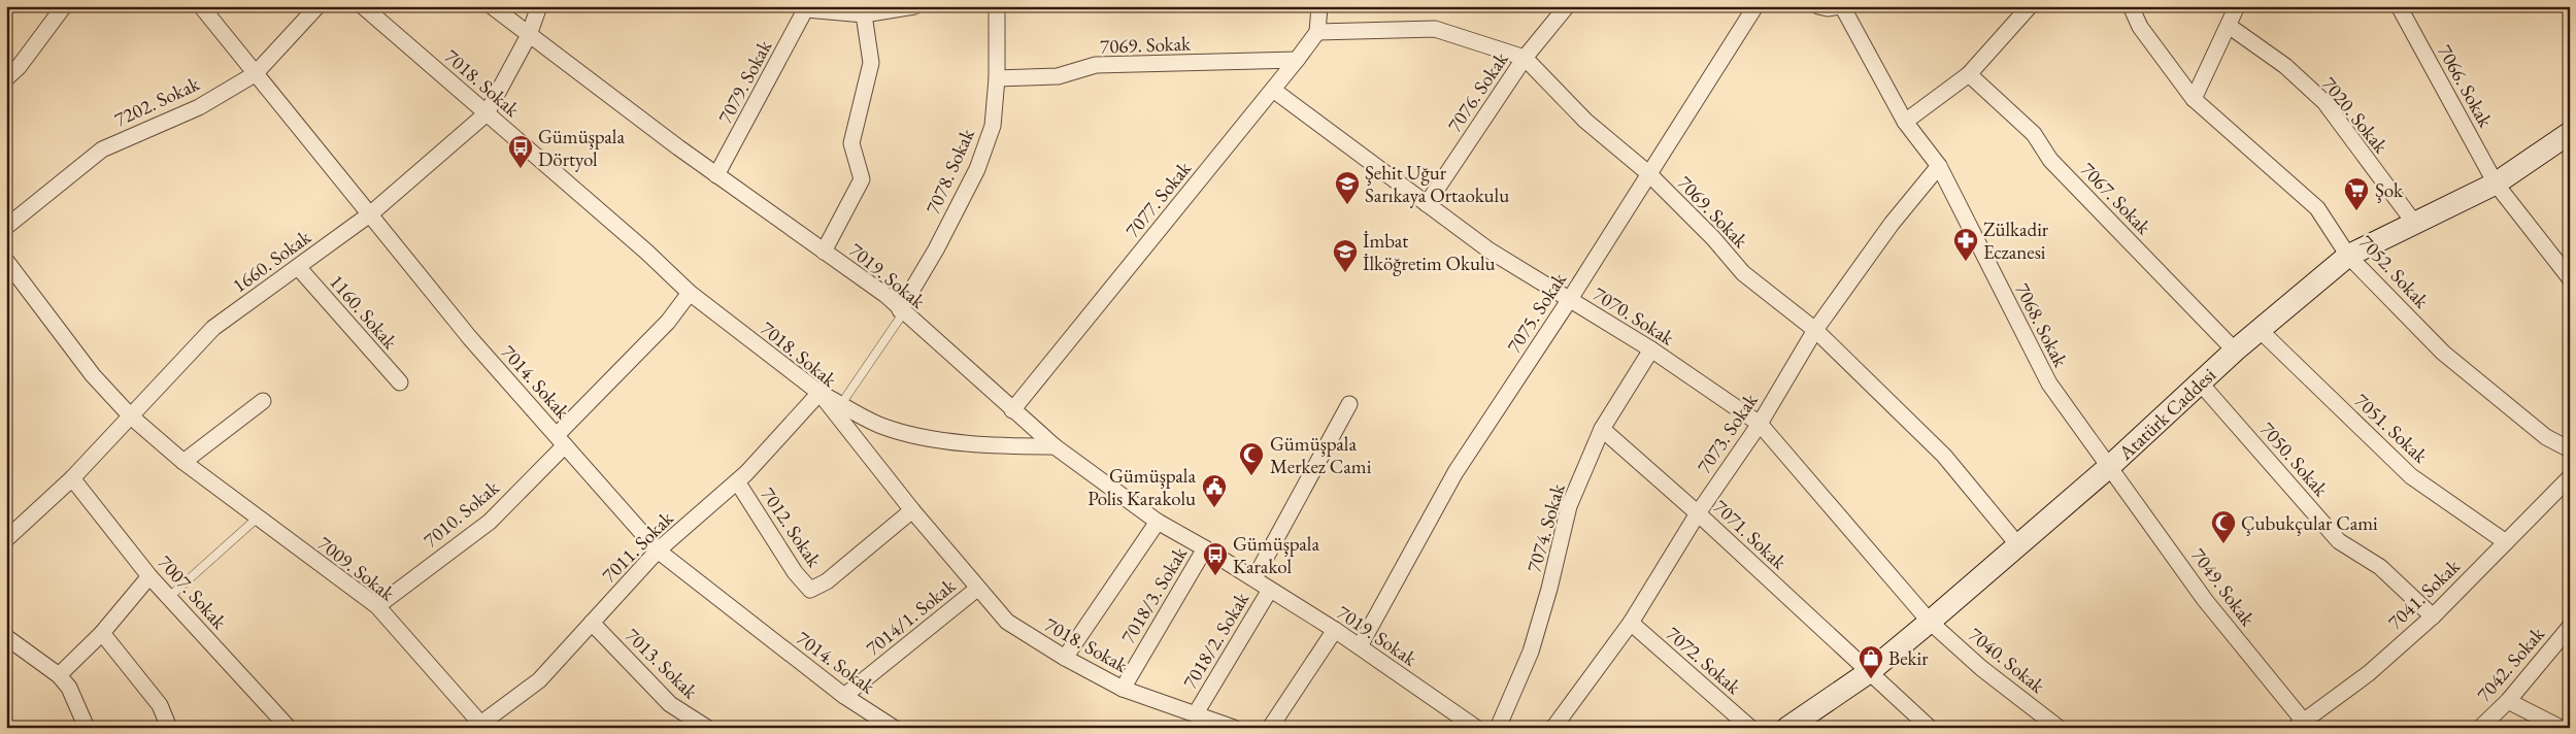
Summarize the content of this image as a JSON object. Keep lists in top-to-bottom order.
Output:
{
  "streets": {
    "main road": ["Atatürk Caddesi"],
    "street": [
      "7069. Sokak",
      "7079. Sokak",
      "7018. Sokak",
      "7066. Sokak",
      "7076. Sokak",
      "7202. Sokak",
      "7020. Sokak",
      "7078. Sokak",
      "7067. Sokak",
      "7077. Sokak",
      "1660. Sokak",
      "7052. Sokak",
      "7019. Sokak",
      "1160. Sokak",
      "7075. Sokak",
      "7070. Sokak",
      "7068. Sokak",
      "7014. Sokak",
      "7051. Sokak",
      "7073. Sokak",
      "7050. Sokak",
      "7010. Sokak",
      "7012. Sokak",
      "7074. Sokak",
      "7071. Sokak",
      "7011. Sokak",
      "7009. Sokak",
      "7049. Sokak",
      "7007. Sokak",
      "7041. Sokak",
      "7018/3. Sokak",
      "7014/1. Sokak",
      "7018/2. Sokak",
      "7072. Sokak",
      "7040. Sokak",
      "7013. Sokak",
      "7042. Sokak"
    ]
  },
  "crossings": [
    ["7069. Sokak", "7076. Sokak"],
    ["7069. Sokak", "7078. Sokak"],
    ["7069. Sokak", "7077. Sokak"],
    ["7069. Sokak", "7075. Sokak"],
    ["7069. Sokak", "Atatürk Caddesi"],
    ["7069. Sokak", "7073. Sokak"],
    ["7079. Sokak", "7019. Sokak"],
    ["7018. Sokak", "1660. Sokak"],
    ["7018. Sokak", "7010. Sokak"],
    ["7018. Sokak", "7012. Sokak"],
    ["7018. Sokak", "7011. Sokak"],
    ["7018. Sokak", "7018/3. Sokak"],
    ["7018. Sokak", "7014/1. Sokak"],
    ["7018. Sokak", "7018/2. Sokak"],
    ["7066. Sokak", "Atatürk Caddesi"],
    ["7076. Sokak", "7070. Sokak"],
    ["7202. Sokak", "7014. Sokak"],
    ["7020. Sokak", "Atatürk Caddesi"],
    ["7078. Sokak", "7019. Sokak"],
    ["7067. Sokak", "Atatürk Caddesi"],
    ["7077. Sokak", "7019. Sokak"],
    ["7077. Sokak", "7070. Sokak"],
    ["1660. Sokak", "7019. Sokak"],
    ["1660. Sokak", "1160. Sokak"],
    ["1660. Sokak", "7014. Sokak"],
    ["1660. Sokak", "7009. Sokak"],
    ["1660. Sokak", "7007. Sokak"],
    ["7052. Sokak", "Atatürk Caddesi"],
    ["7019. Sokak", "7075. Sokak"],
    ["7019. Sokak", "7018/3. Sokak"],
    ["7019. Sokak", "7018/2. Sokak"],
    ["7075. Sokak", "7070. Sokak"],
    ["7070. Sokak", "Atatürk Caddesi"],
    ["7070. Sokak", "7073. Sokak"],
    ["7070. Sokak", "7074. Sokak"],
    ["7070. Sokak", "7040. Sokak"],
    ["7068. Sokak", "Atatürk Caddesi"],
    ["7068. Sokak", "7073. Sokak"],
    ["7068. Sokak", "7049. Sokak"],
    ["7014. Sokak", "7010. Sokak"],
    ["7014. Sokak", "7011. Sokak"],
    ["7014. Sokak", "7014/1. Sokak"],
    ["Atatürk Caddesi", "7051. Sokak"],
    ["Atatürk Caddesi", "7050. Sokak"],
    ["Atatürk Caddesi", "7071. Sokak"],
    ["Atatürk Caddesi", "7049. Sokak"],
    ["Atatürk Caddesi", "7040. Sokak"],
    ["7051. Sokak", "7041. Sokak"],
    ["7073. Sokak", "7071. Sokak"],
    ["7073. Sokak", "7072. Sokak"],
    ["7050. Sokak", "7041. Sokak"],
    ["7010. Sokak", "7009. Sokak"],
    ["7012. Sokak", "7011. Sokak"],
    ["7074. Sokak", "7071. Sokak"],
    ["7011. Sokak", "7009. Sokak"],
    ["7011. Sokak", "7013. Sokak"],
    ["7049. Sokak", "7041. Sokak"]
  ],
  "places": {
    "bus stop": ["Gümüşpala Dörtyol", "Gümüşpala Karakol"],
    "school or university": ["Şehit Uğur Sarıkaya Ortaokulu", "İmbat İlköğretim Okulu"],
    "supermarket": ["Şok"],
    "pharmacy": ["Zülkadir Eczanesi"],
    "mosque": ["Gümüşpala Merkez Cami", "Çubukçular Cami"],
    "public building": ["Gümüşpala Polis Karakolu"],
    "shop": ["Bekir"]
  }
}
